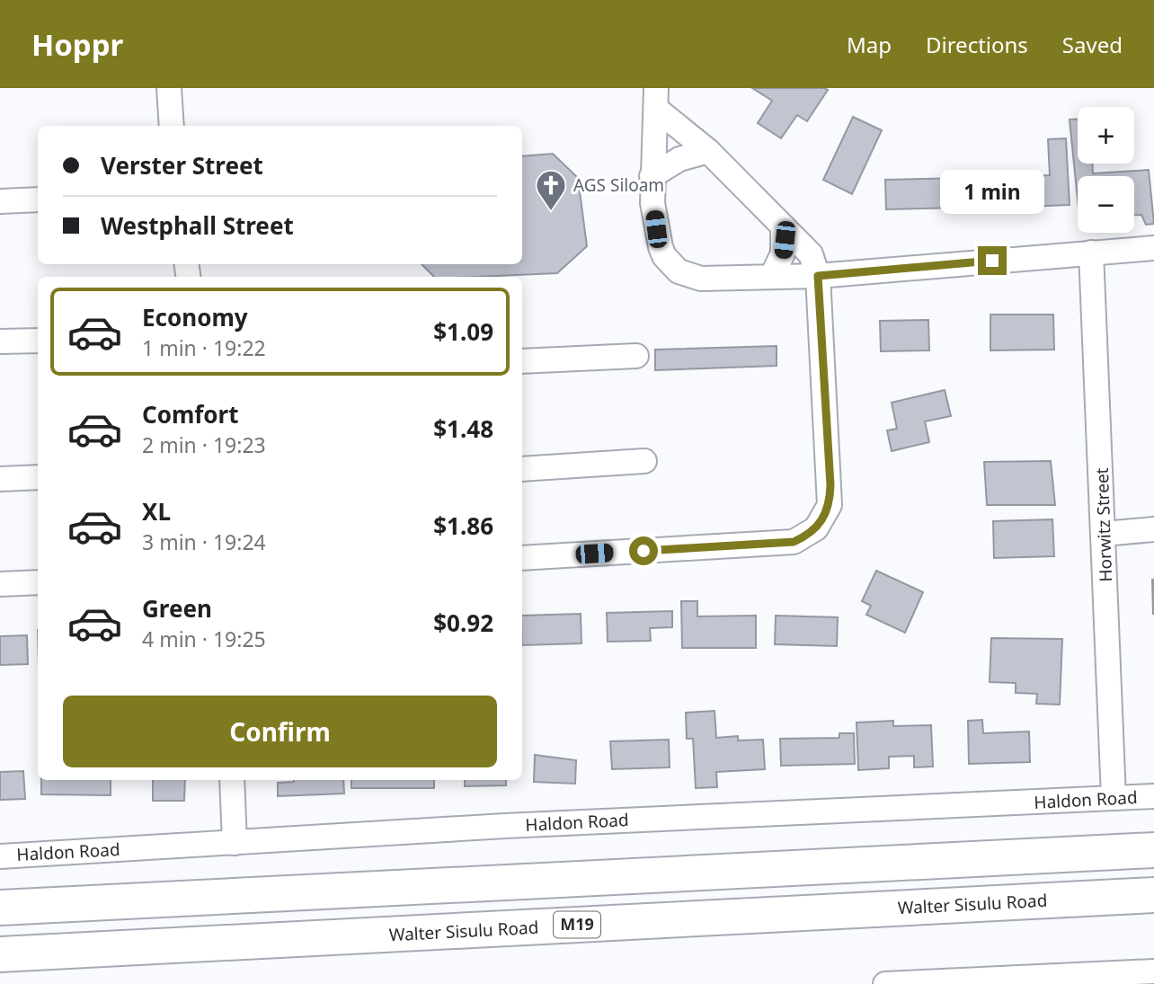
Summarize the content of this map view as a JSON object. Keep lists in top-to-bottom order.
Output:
{
  "streets": {
    "highway": ["Walter Sisulu Road", "M19"],
    "street": ["Horwitz Street", "Haldon Road"]
  },
  "crossings": [
    ["Horwitz Street", "Haldon Road"]
  ],
  "places": {
    "church": ["AGS Siloam"]
  },
  "page": {
    "header": "Hoppr",
    "nav": ["Map", "Directions", "Saved"],
    "map_buttons": ["+", "−"],
    "banner": ["Verster Street", "Westphall Street"],
    "bubble": "1 min",
    "list": [
      {
        "name": "Economy",
        "note": "1 min · 19:22",
        "value": "$1.09"
      },
      {
        "name": "Comfort",
        "note": "2 min · 19:23",
        "value": "$1.48"
      },
      {
        "name": "XL",
        "note": "3 min · 19:24",
        "value": "$1.86"
      },
      {
        "name": "Green",
        "note": "4 min · 19:25",
        "value": "$0.92"
      }
    ],
    "buttons": "Confirm"
  }
}
